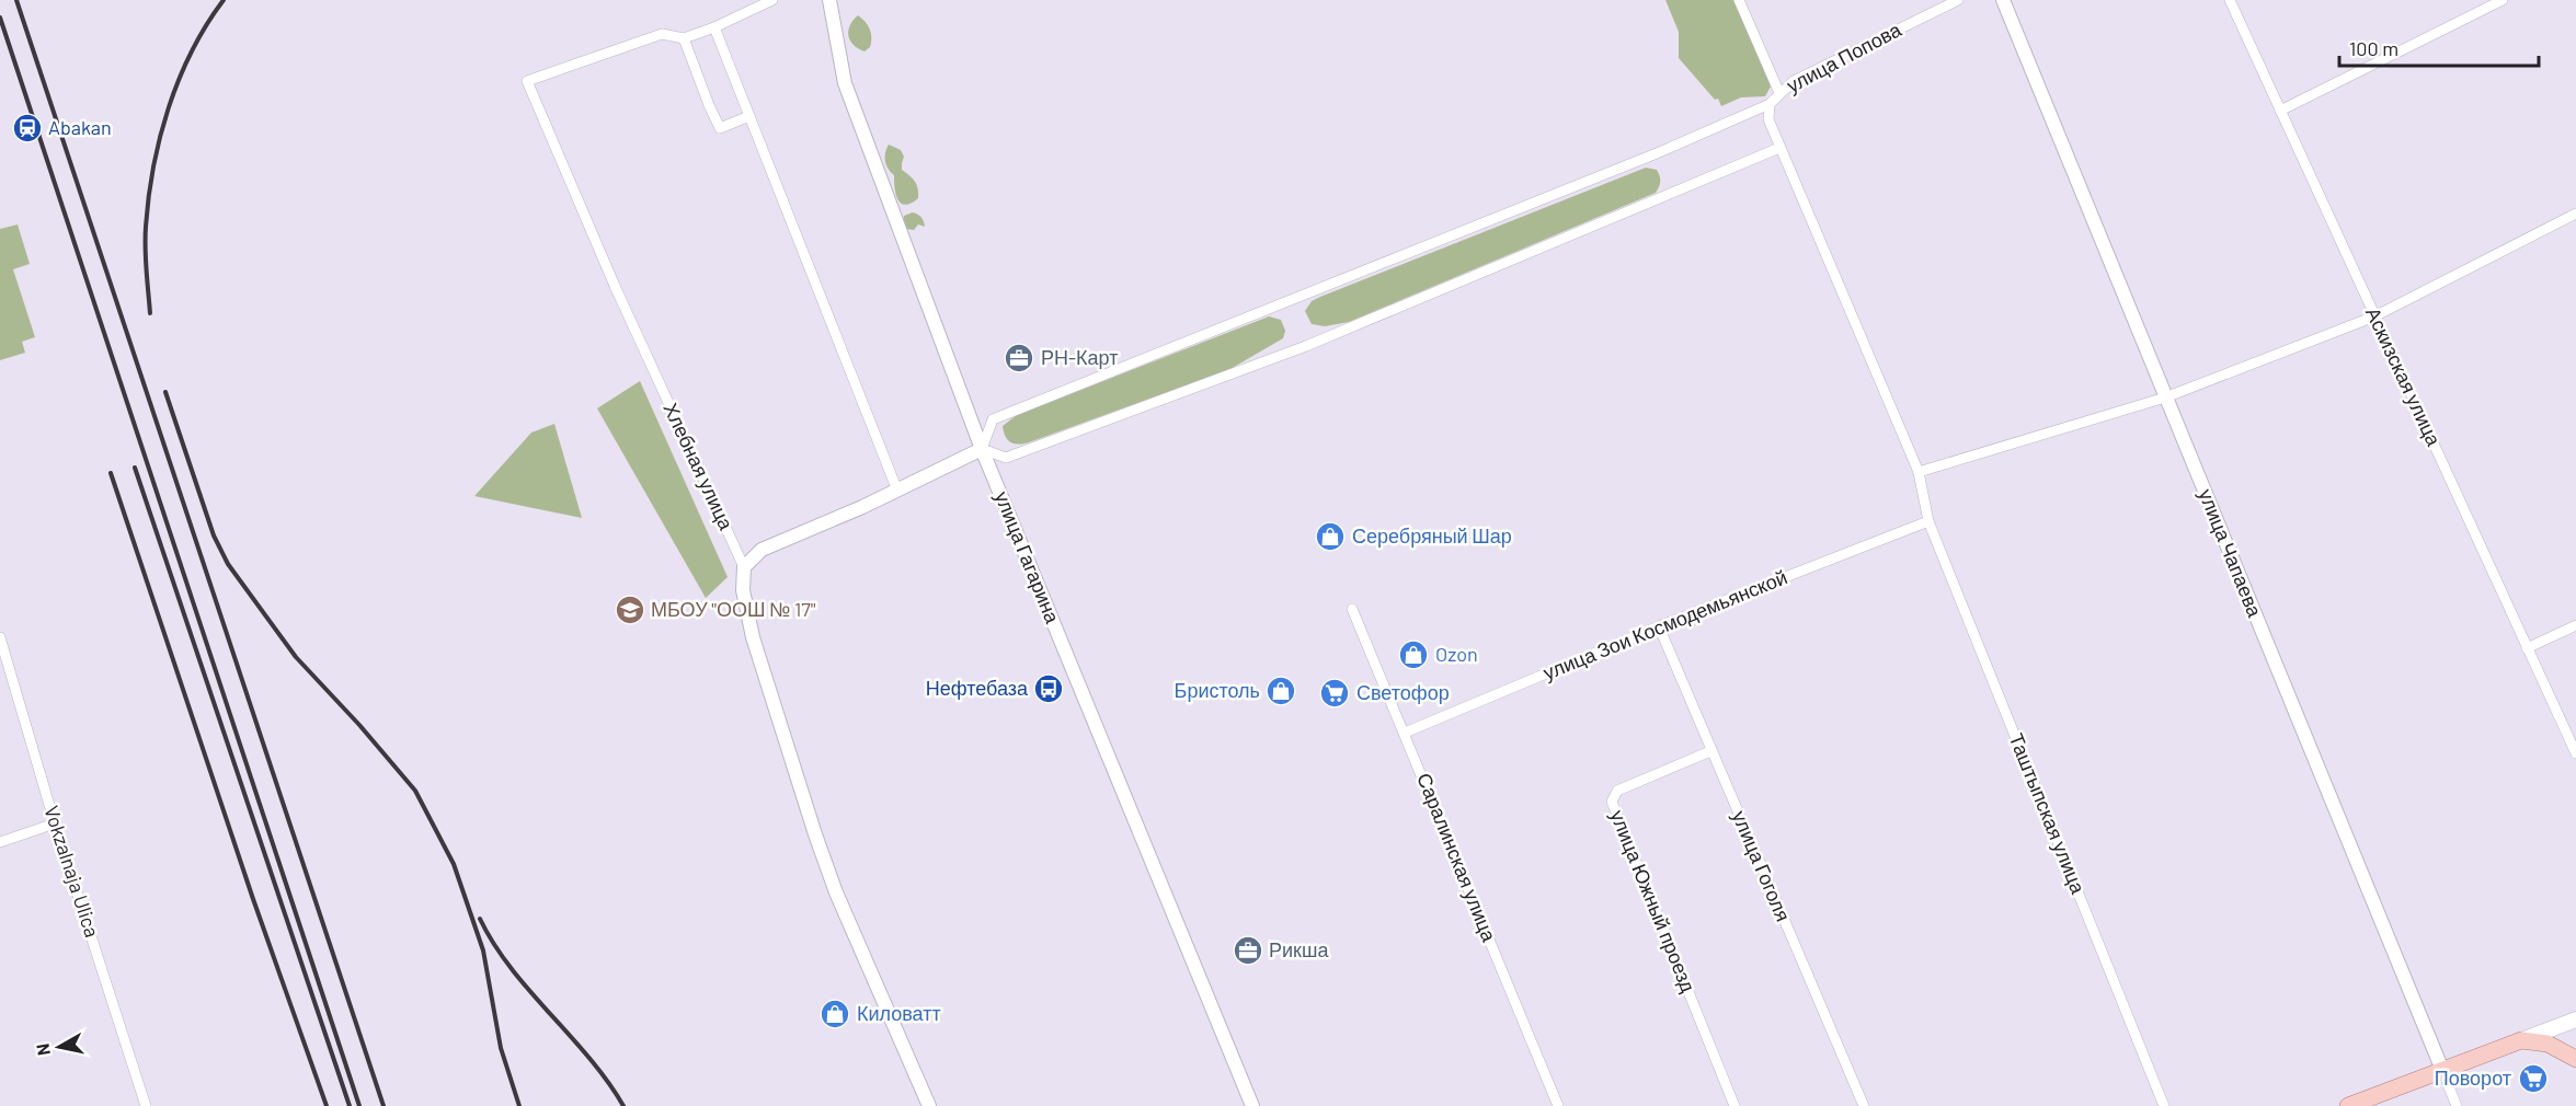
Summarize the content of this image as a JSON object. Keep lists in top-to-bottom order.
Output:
{
  "streets": {
    "street": [
      "улица Попова",
      "Аскизская улица",
      "Хлебная улица",
      "улица Чапаева",
      "улица Гагарина",
      "улица Зои Космодемьянской",
      "Таштыпская улица",
      "Саралинская улица",
      "улица Гоголя",
      "Vokzalnaja Ulica",
      "улица Южный проезд"
    ]
  },
  "crossings": [
    ["улица Попова", "Таштыпская улица"],
    ["улица Зои Космодемьянской", "Таштыпская улица"],
    ["улица Зои Космодемьянской", "Саралинская улица"],
    ["улица Зои Космодемьянской", "улица Гоголя"],
    ["улица Гоголя", "улица Южный проезд"]
  ],
  "places": {
    "station": ["Abakan"],
    "office": ["РН-Карт", "Рикша"],
    "shop": [
      "Серебряный Шар",
      "Ozon",
      "Бристоль",
      "Киловатт"
    ],
    "school or university": ["МБОУ \"ООШ № 17\""],
    "bus stop": ["Нефтебаза"],
    "supermarket": ["Светофор", "Поворот"]
  },
  "scale_bar": "100 m",
  "north": "left"
}
